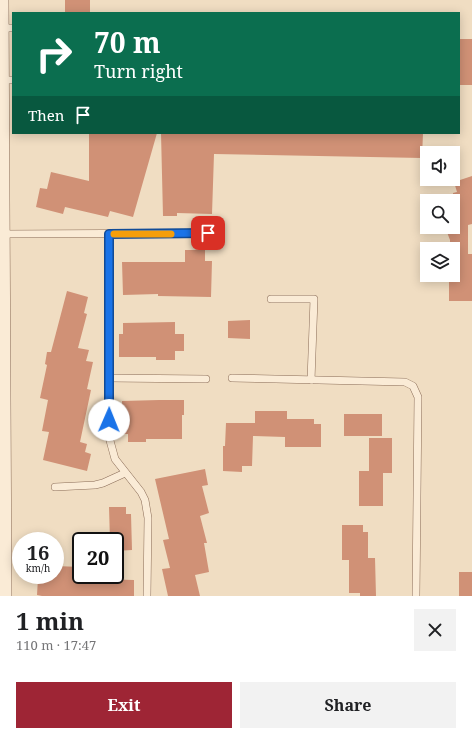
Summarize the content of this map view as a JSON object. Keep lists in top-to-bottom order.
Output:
{
  "page": {
    "turn": ["70 m", "Turn right"],
    "then": "Then",
    "speed": "16 km/h",
    "limit": "20",
    "heading": ["1 min", "110 m · 17:47"],
    "buttons": ["Exit", "Share"]
  }
}
